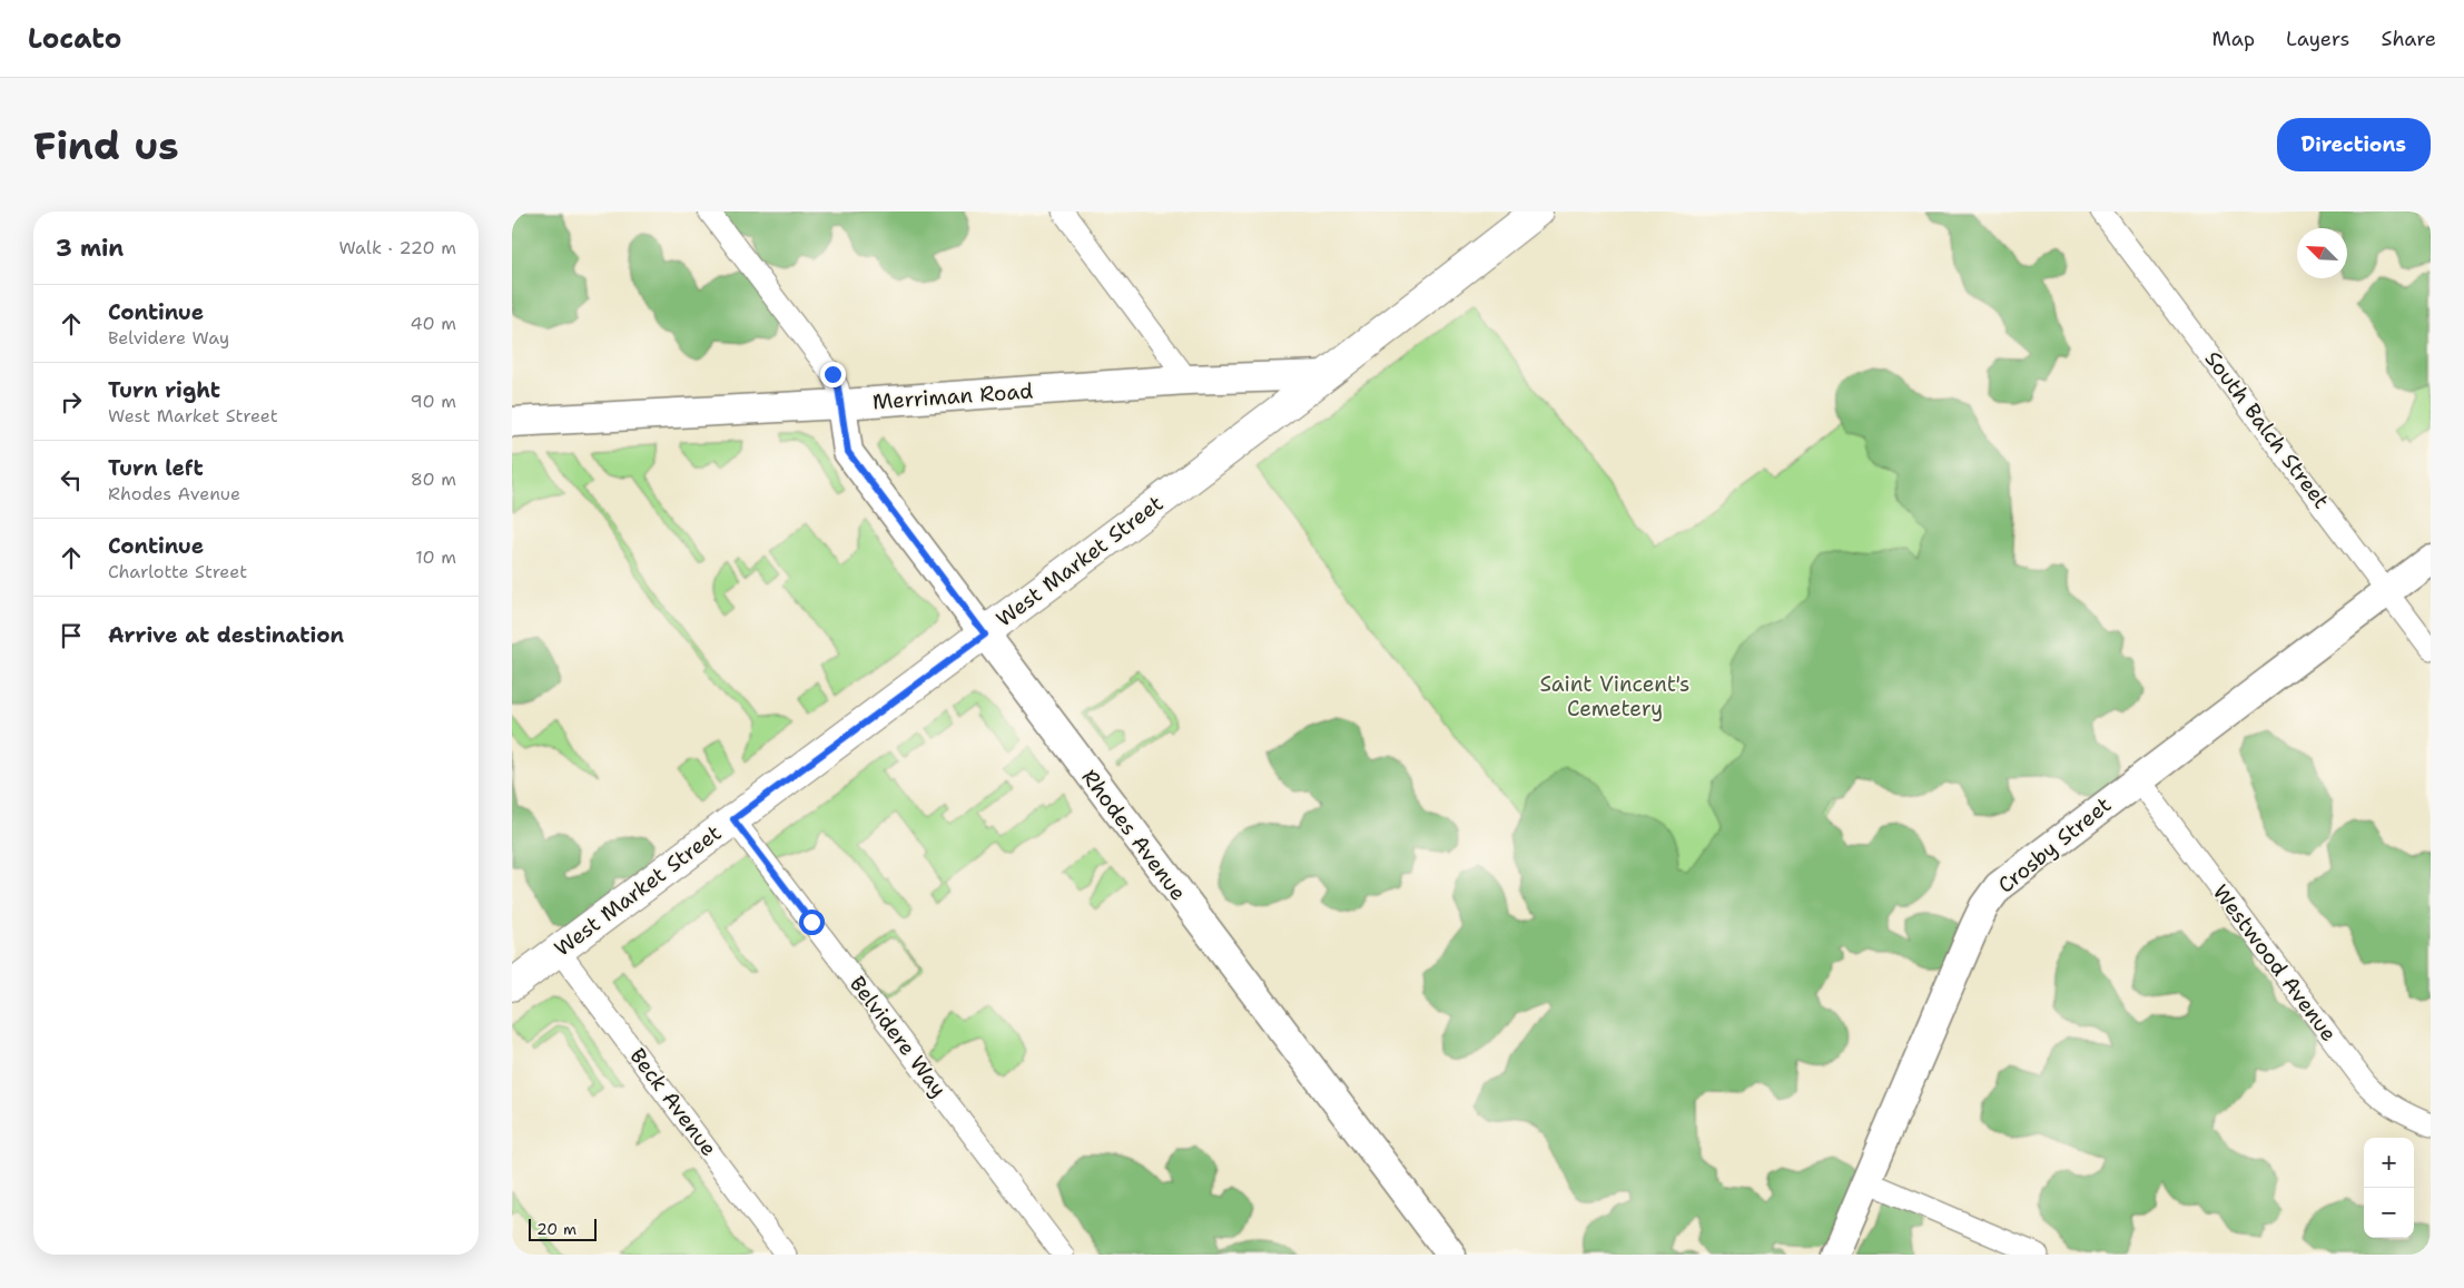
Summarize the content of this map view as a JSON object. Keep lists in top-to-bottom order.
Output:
{
  "streets": {
    "main road": ["West Market Street"],
    "street": [
      "Merriman Road",
      "South Balch Street",
      "Rhodes Avenue",
      "Crosby Street",
      "Westwood Avenue",
      "Belvidere Way",
      "Beck Avenue"
    ]
  },
  "crossings": [
    ["Merriman Road", "West Market Street"],
    ["Merriman Road", "Rhodes Avenue"],
    ["South Balch Street", "Crosby Street"],
    ["West Market Street", "Rhodes Avenue"],
    ["West Market Street", "Belvidere Way"],
    ["West Market Street", "Beck Avenue"],
    ["Crosby Street", "Westwood Avenue"]
  ],
  "parks": ["Saint Vincent's Cemetery"],
  "scale_bar": "20 m",
  "north": "top left",
  "page": {
    "header": "Locato",
    "nav": ["Map", "Layers", "Share"],
    "buttons": "Directions",
    "title": "Find us",
    "heading": ["3 min", "Walk · 220 m"],
    "list": [
      ["Continue", "Belvidere Way", "40 m"],
      ["Turn right", "West Market Street", "90 m"],
      ["Turn left", "Rhodes Avenue", "80 m"],
      ["Continue", "Charlotte Street", "10 m"],
      "Arrive at destination"
    ],
    "map_buttons": ["+", "−"],
    "scale": "20 m"
  }
}
